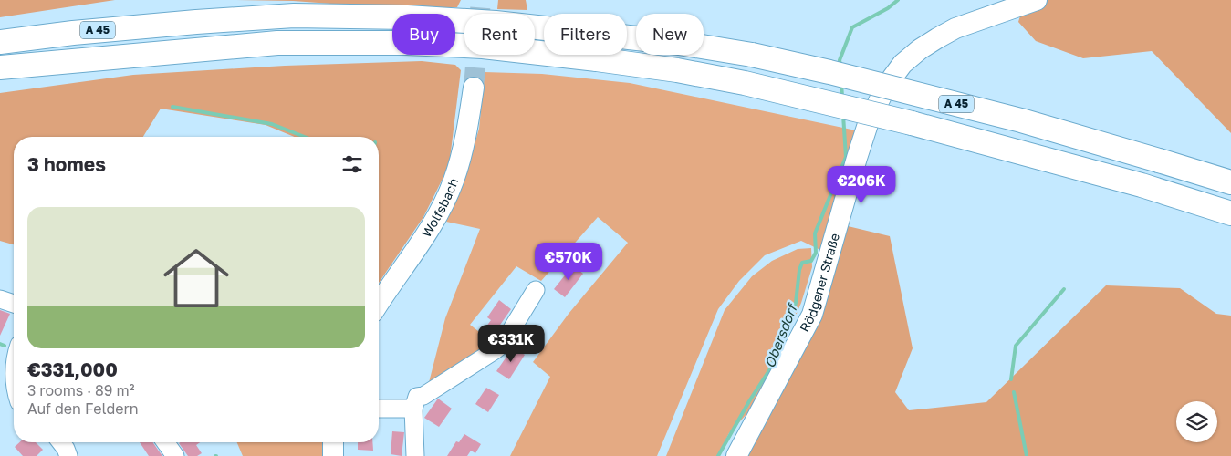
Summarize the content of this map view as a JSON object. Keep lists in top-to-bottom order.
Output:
{
  "streets": {
    "highway": ["A 45"],
    "main road": ["Wolfsbach", "Rödgener Straße"]
  },
  "water": ["Obersdorf"],
  "page": {
    "chip": [
      "Buy",
      "Rent",
      "Filters",
      "New"
    ],
    "heading": "3 homes",
    "price": ["€206K", "€570K", "€331K"],
    "list": [
      {
        "name": "€331,000",
        "note": "3 rooms · 89 m² · Auf den Feldern"
      }
    ]
  }
}
